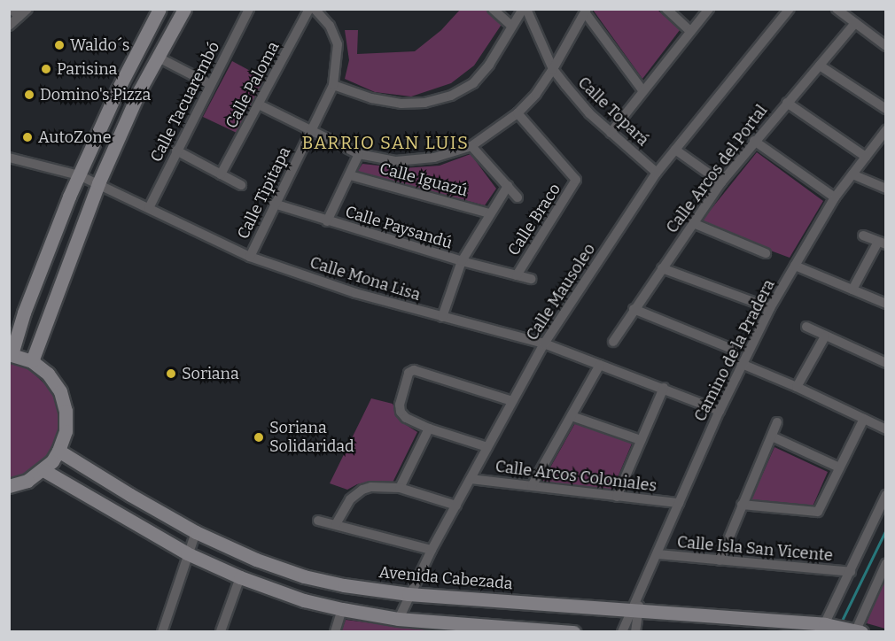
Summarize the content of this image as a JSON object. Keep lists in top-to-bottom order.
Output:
{
  "streets": {
    "main road": ["Avenida Cabezada"],
    "street": [
      "Calle Paloma",
      "Calle Tacuarembó",
      "Calle Topará",
      "Calle Arcos del Portal",
      "Calle Iguazú",
      "Calle Tipitapa",
      "Calle Braco",
      "Calle Paysandú",
      "Calle Mona Lisa",
      "Calle Mausoleo",
      "Camino de la Pradera",
      "Calle Arcos Coloniales",
      "Calle Isla San Vicente"
    ]
  },
  "crossings": [
    ["Calle Tacuarembó", "Calle Mona Lisa"],
    ["Calle Topará", "Calle Mausoleo"],
    ["Calle Tipitapa", "Calle Paysandú"],
    ["Calle Tipitapa", "Calle Mona Lisa"],
    ["Calle Braco", "Calle Paysandú"],
    ["Calle Mona Lisa", "Calle Mausoleo"],
    ["Calle Mona Lisa", "Camino de la Pradera"],
    ["Calle Mausoleo", "Calle Arcos Coloniales"],
    ["Calle Mausoleo", "Avenida Cabezada"],
    ["Camino de la Pradera", "Calle Arcos Coloniales"],
    ["Camino de la Pradera", "Calle Isla San Vicente"],
    ["Camino de la Pradera", "Avenida Cabezada"]
  ],
  "districts": ["BARRIO SAN LUIS"],
  "places": [
    "Waldo´s",
    "Parisina",
    "Domino's Pizza",
    "AutoZone",
    "Soriana",
    "Soriana Solidaridad"
  ]
}
